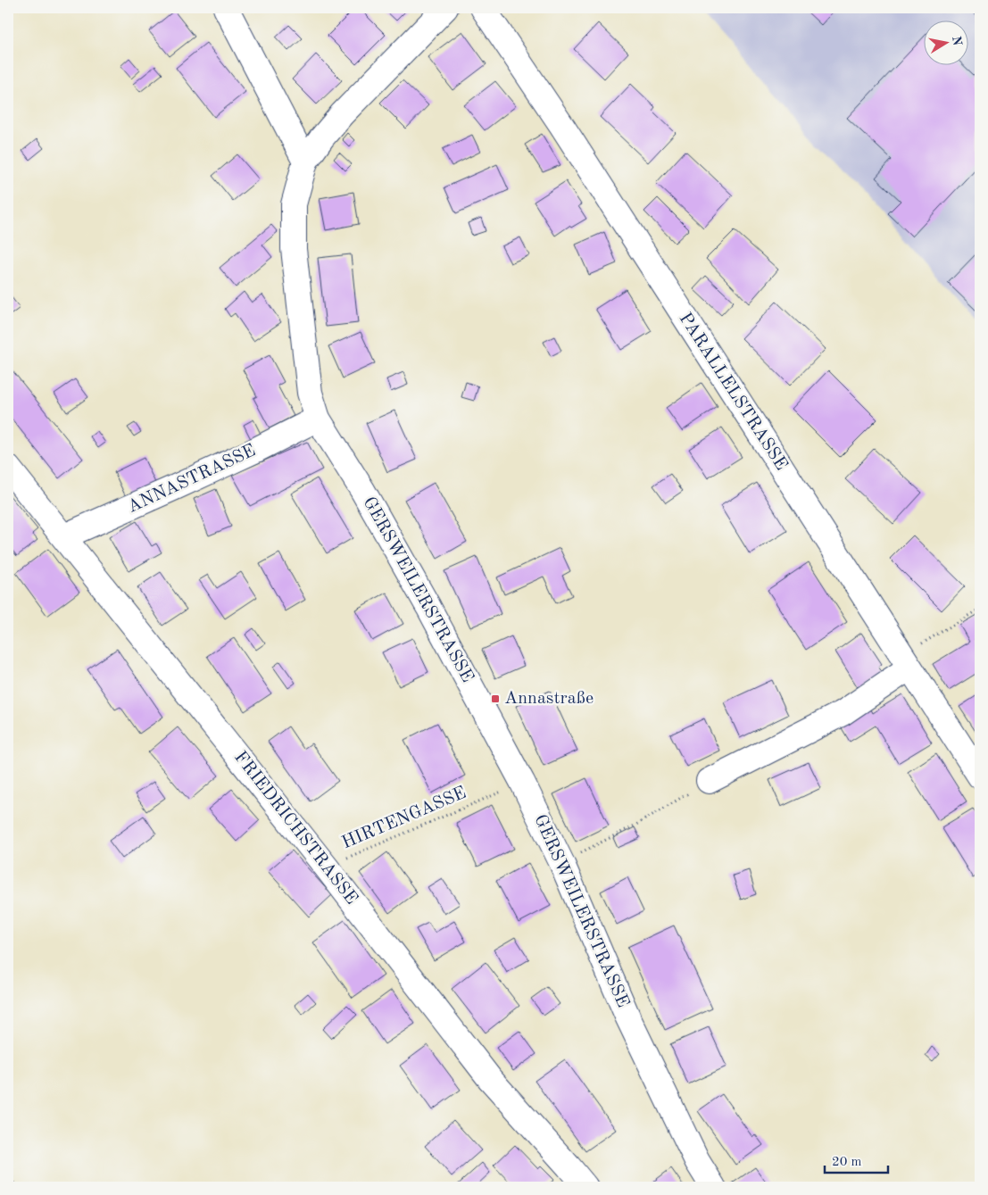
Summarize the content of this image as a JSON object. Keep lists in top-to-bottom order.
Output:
{
  "streets": {
    "street": [
      "PARALLELSTRASSE",
      "ANNASTRASSE",
      "GERSWEILERSTRASSE",
      "FRIEDRICHSTRASSE"
    ],
    "path": ["HIRTENGASSE"]
  },
  "crossings": [
    ["ANNASTRASSE", "GERSWEILERSTRASSE"],
    ["ANNASTRASSE", "FRIEDRICHSTRASSE"],
    ["HIRTENGASSE", "FRIEDRICHSTRASSE"]
  ],
  "places": {
    "transit": ["Annastraße"]
  },
  "scale_bar": "20 m",
  "north": "right"
}
